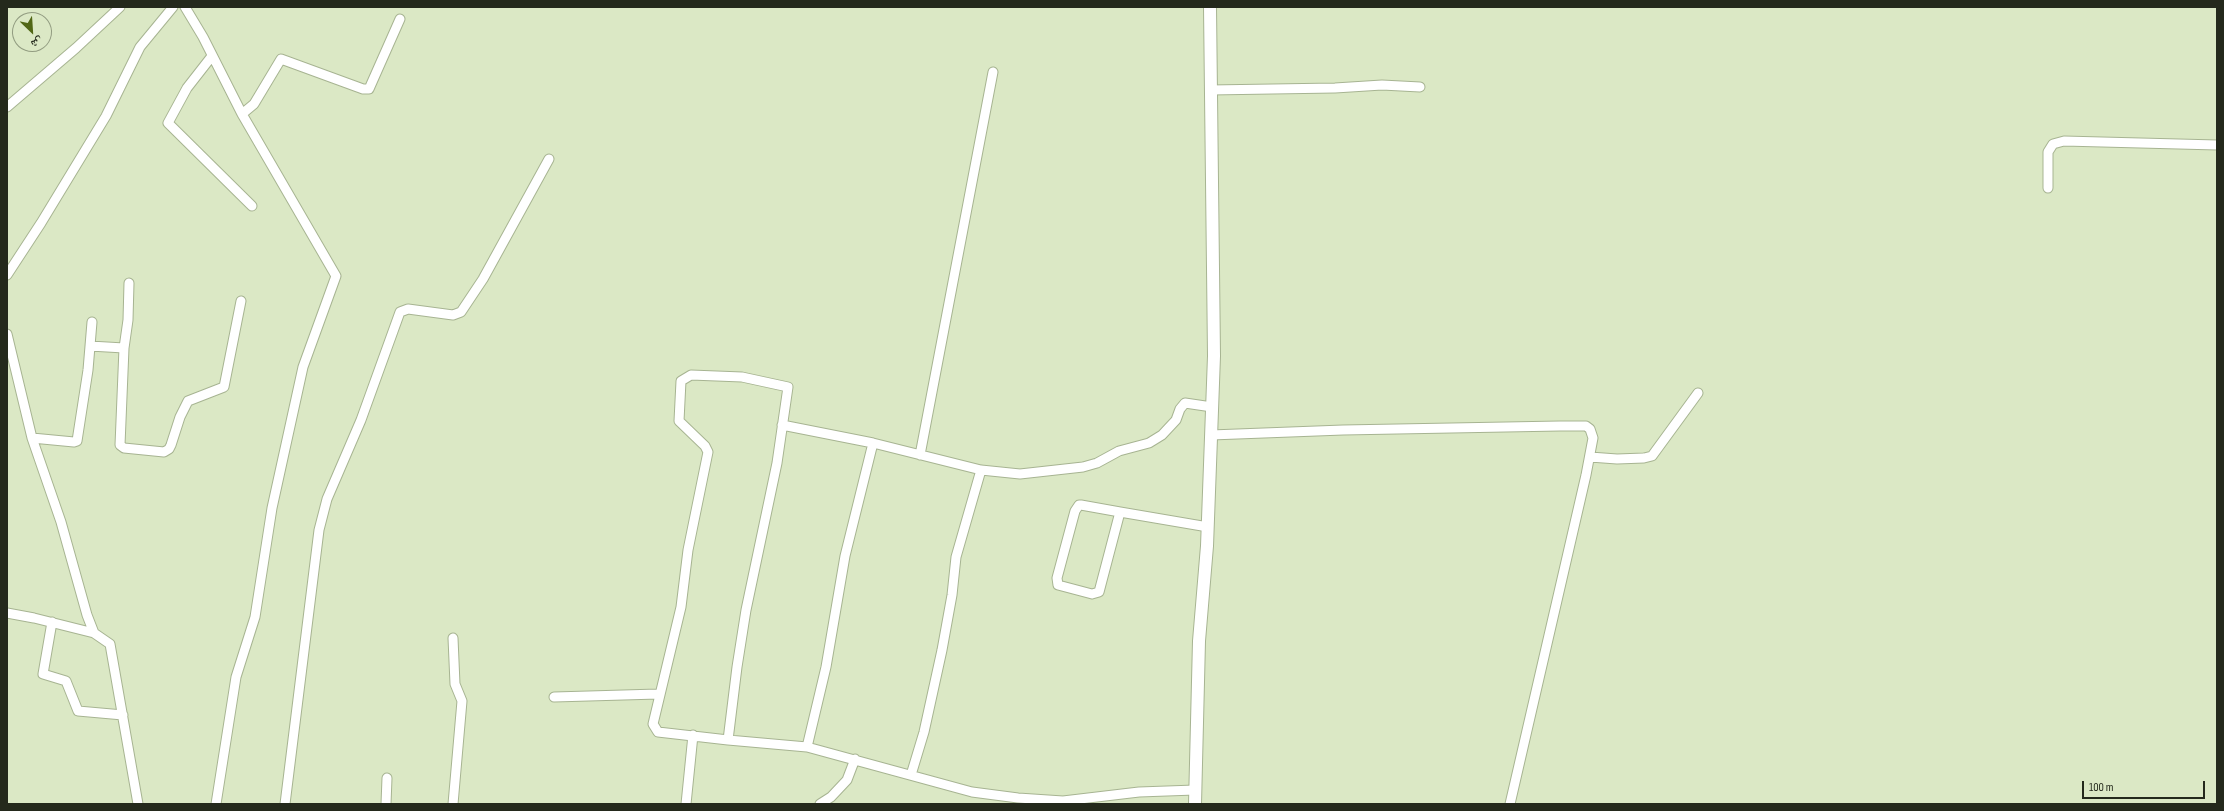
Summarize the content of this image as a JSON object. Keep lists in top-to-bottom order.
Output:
{
  "scale_bar": "100 m",
  "north": "bottom right"
}
